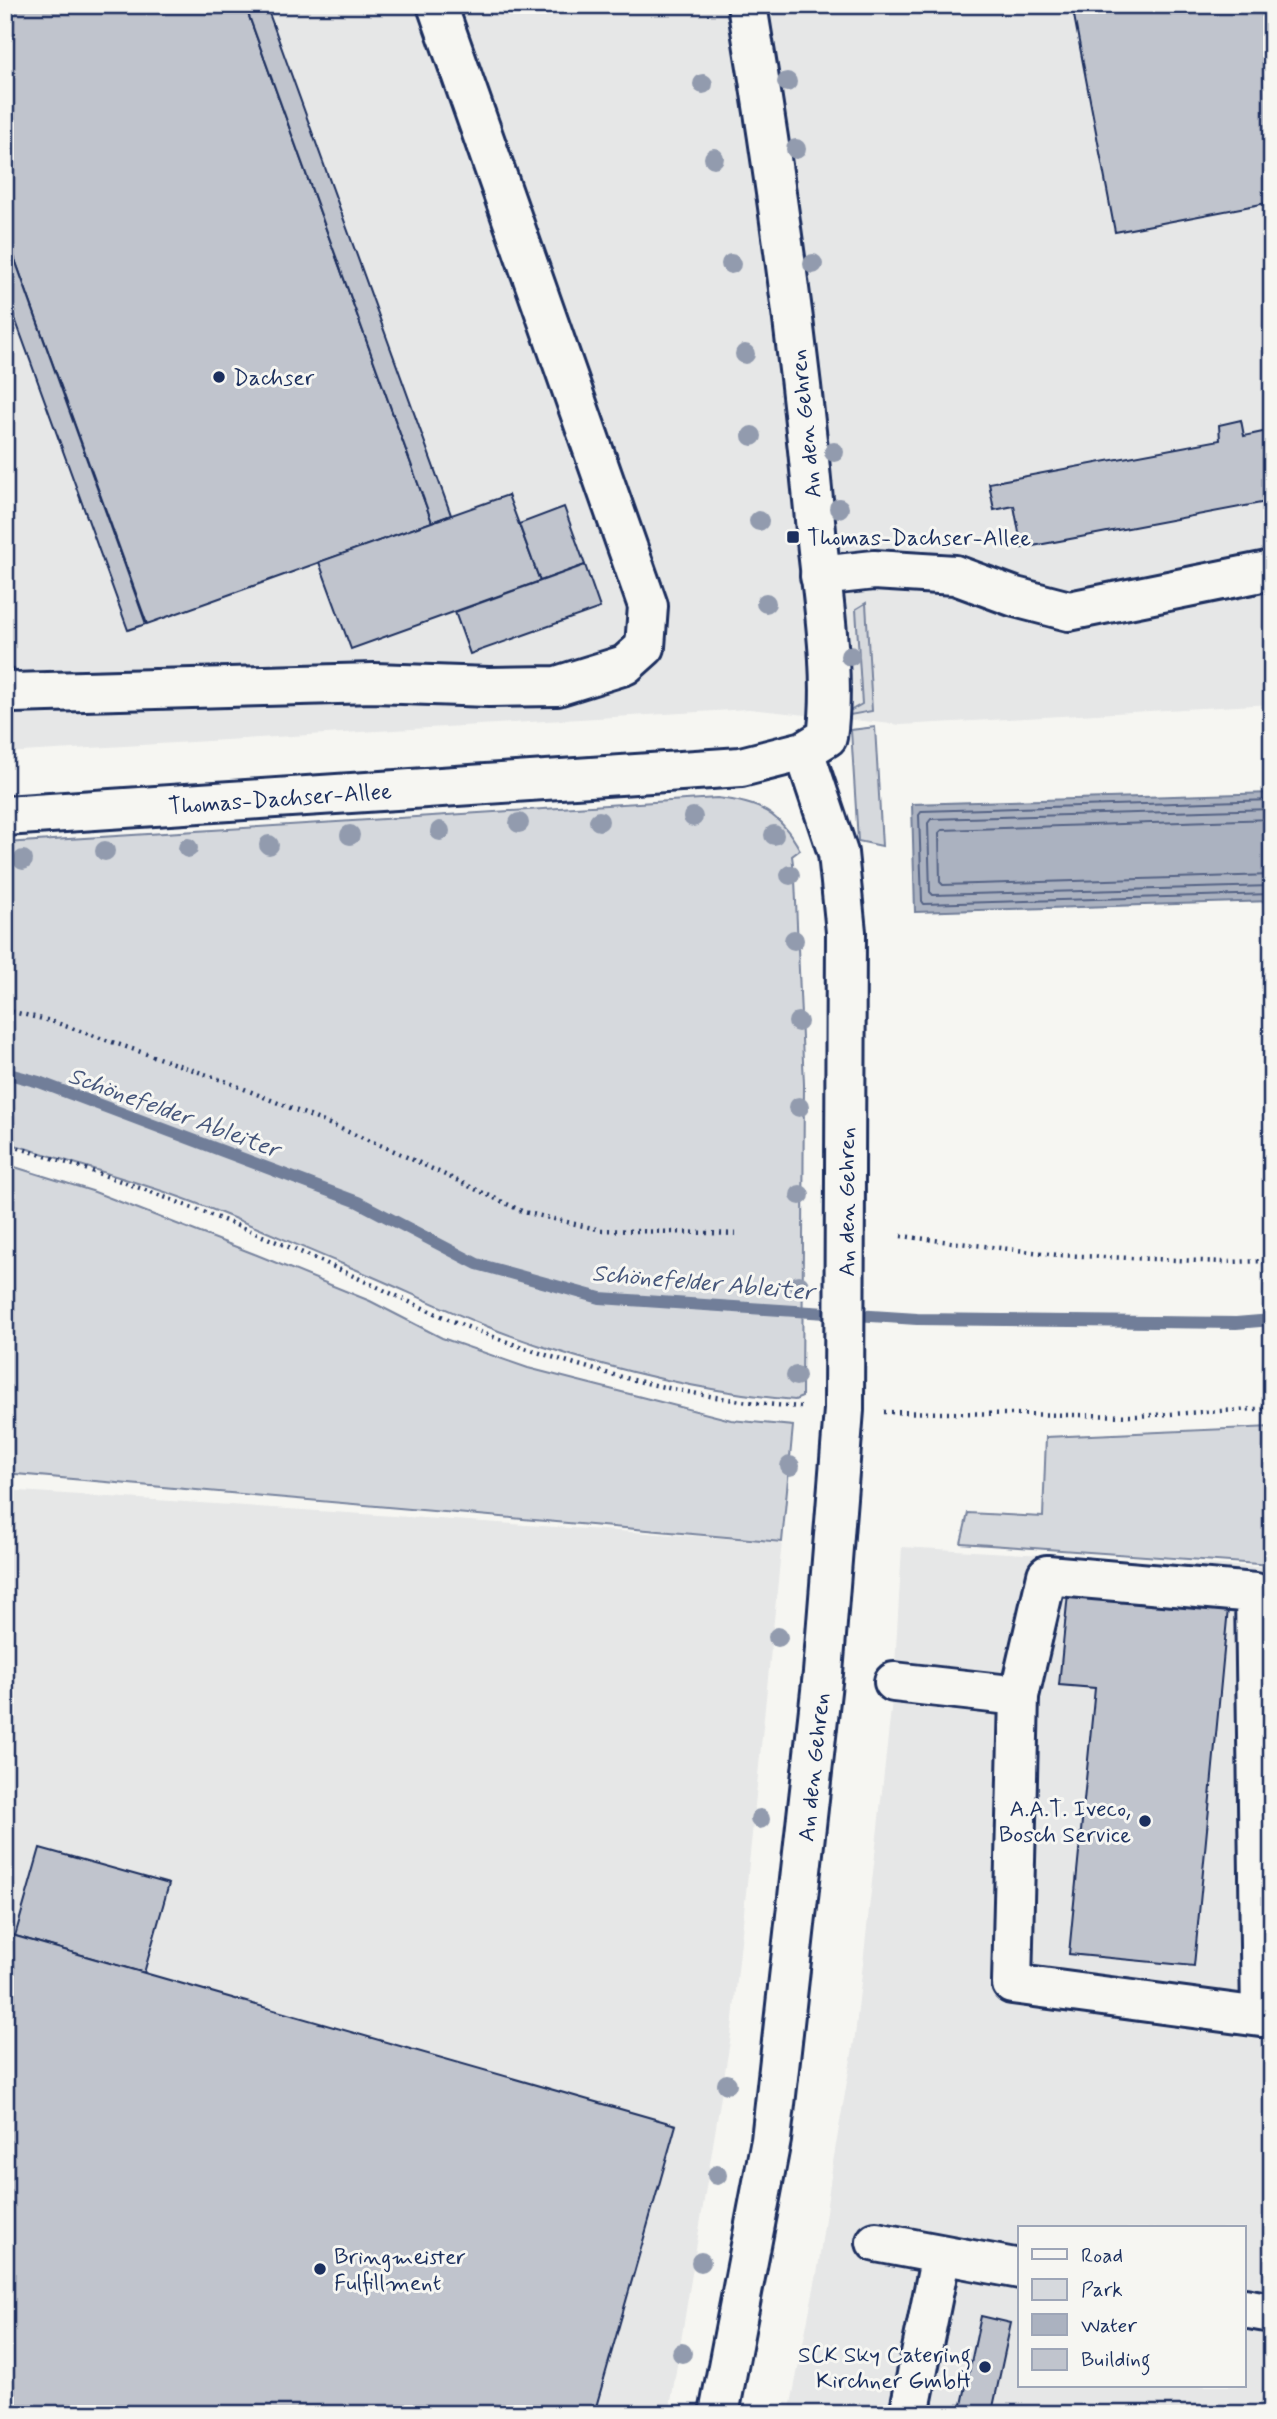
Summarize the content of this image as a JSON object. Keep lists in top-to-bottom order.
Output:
{
  "streets": {
    "street": ["An den Gehren", "Thomas-Dachser-Allee"]
  },
  "crossings": [
    ["An den Gehren", "Thomas-Dachser-Allee"]
  ],
  "water": ["Schönefelder Ableiter"],
  "places": {
    "other": [
      "Dachser",
      "A.A.T. Iveco, Bosch Service",
      "Bringmeister Fulfillment",
      "SCK Sky Catering Kirchner GmbH"
    ],
    "transit": ["Thomas-Dachser-Allee"]
  },
  "legend": [
    "Road",
    "Park",
    "Water",
    "Building"
  ]
}
